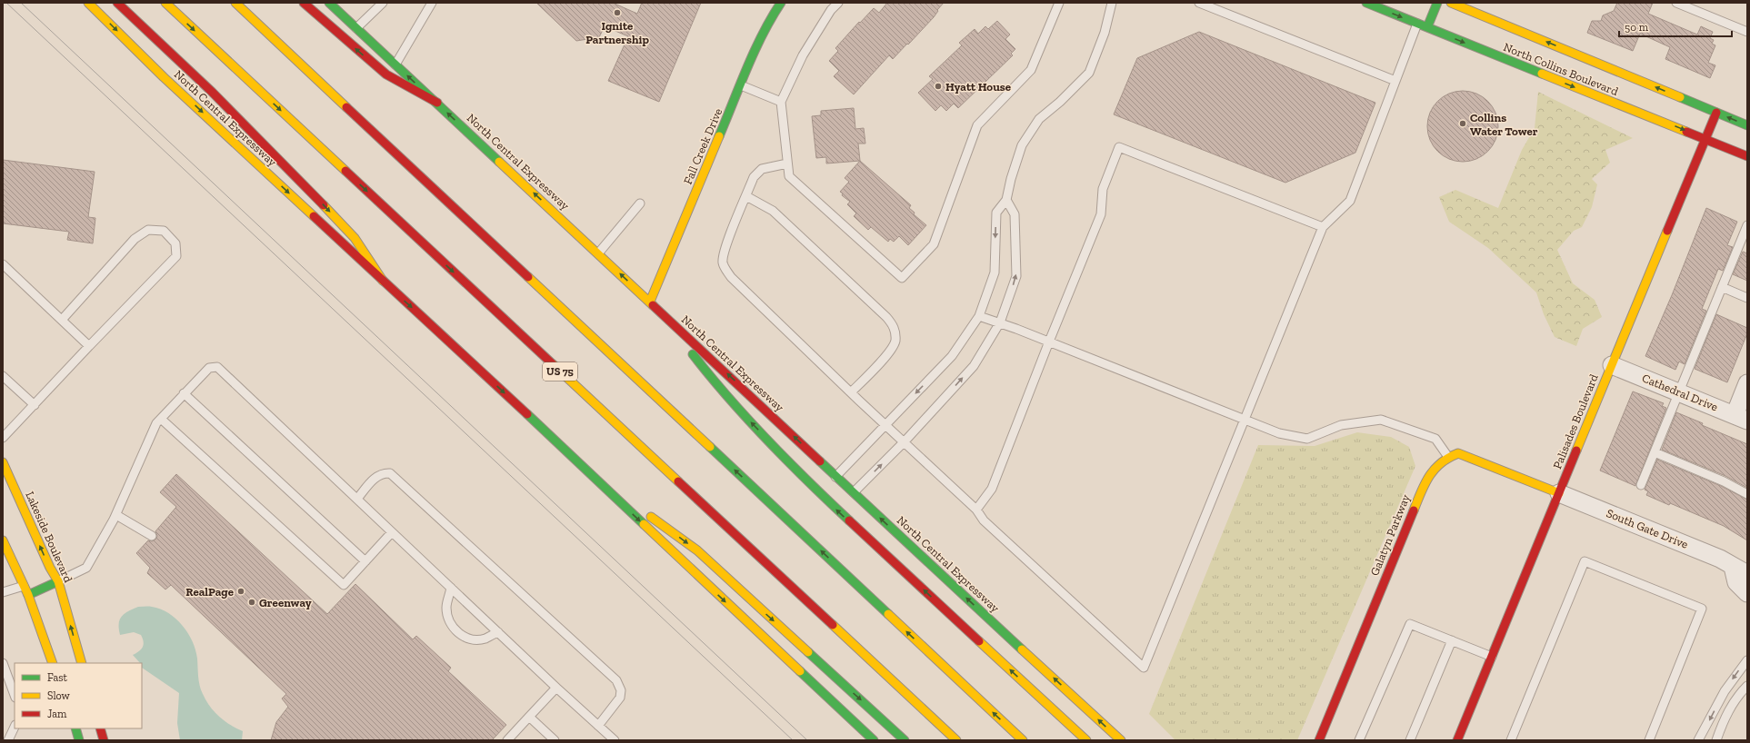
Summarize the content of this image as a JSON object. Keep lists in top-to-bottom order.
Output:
{
  "streets": {
    "main road": [
      "North Collins Boulevard",
      "North Central Expressway",
      "Fall Creek Drive",
      "US 75",
      "Palisades Boulevard",
      "Galatyn Parkway",
      "Lakeside Boulevard"
    ],
    "street": ["Cathedral Drive", "South Gate Drive"]
  },
  "crossings": [
    ["North Collins Boulevard", "Palisades Boulevard"],
    ["North Central Expressway", "Fall Creek Drive"],
    ["Cathedral Drive", "Palisades Boulevard"],
    ["Palisades Boulevard", "South Gate Drive"]
  ],
  "places": [
    "Ignite Partnership",
    "Hyatt House",
    "Collins Water Tower",
    "RealPage",
    "Greenway"
  ],
  "legend": ["Fast", "Slow", "Jam"],
  "scale_bar": "50 m"
}
